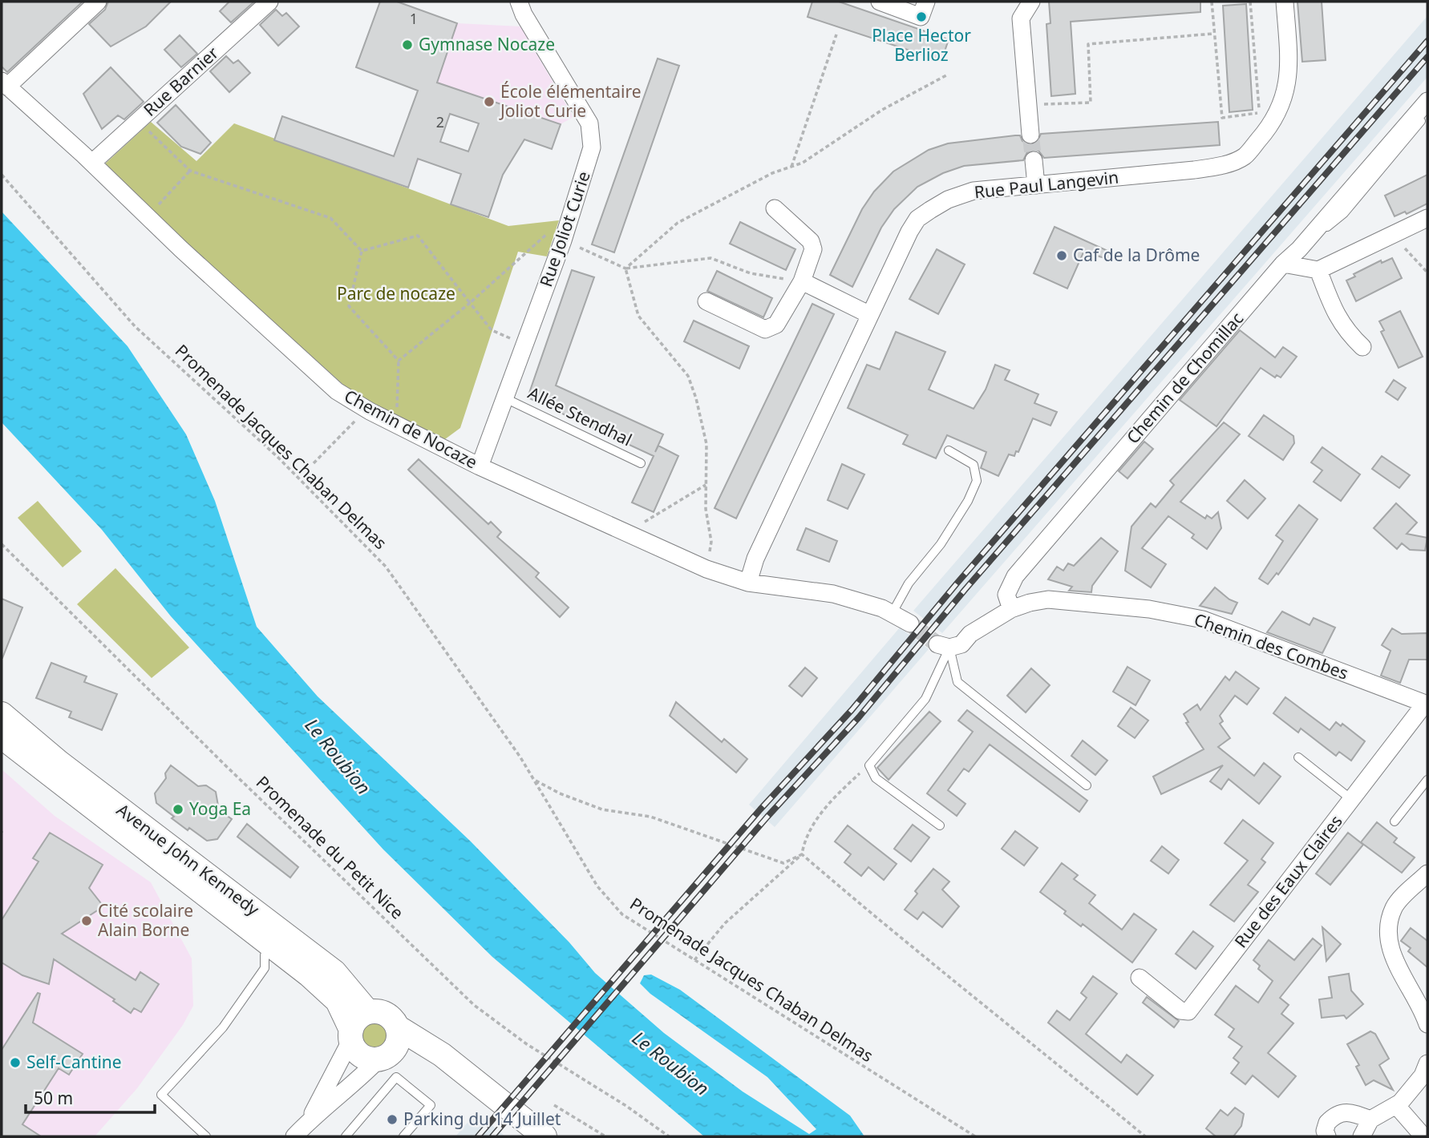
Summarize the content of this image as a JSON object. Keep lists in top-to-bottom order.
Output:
{
  "streets": {
    "main road": ["Avenue John Kennedy"],
    "street": [
      "Rue Barnier",
      "Rue Paul Langevin",
      "Rue Joliot Curie",
      "Chemin de Chomillac",
      "Chemin de Nocaze",
      "Chemin des Combes",
      "Rue des Eaux Claires"
    ],
    "lane": ["Allée Stendhal"],
    "path": ["Promenade Jacques Chaban Delmas", "Promenade du Petit Nice"]
  },
  "crossings": [
    ["Rue Barnier", "Chemin de Nocaze"],
    ["Rue Paul Langevin", "Chemin de Nocaze"],
    ["Rue Joliot Curie", "Allée Stendhal"],
    ["Rue Joliot Curie", "Chemin de Nocaze"],
    ["Chemin de Chomillac", "Chemin des Combes"],
    ["Chemin des Combes", "Rue des Eaux Claires"]
  ],
  "water": ["Le Roubion"],
  "parks": ["Parc de nocaze"],
  "places": [
    "Place Hector Berlioz",
    "Gymnase Nocaze",
    "École élémentaire Joliot Curie",
    "Caf de la Drôme",
    "Yoga Ea",
    "Cité scolaire Alain Borne",
    "Self-Cantine",
    "Parking du 14 Juillet"
  ],
  "house_numbers": ["1", "2"],
  "scale_bar": "50 m"
}
